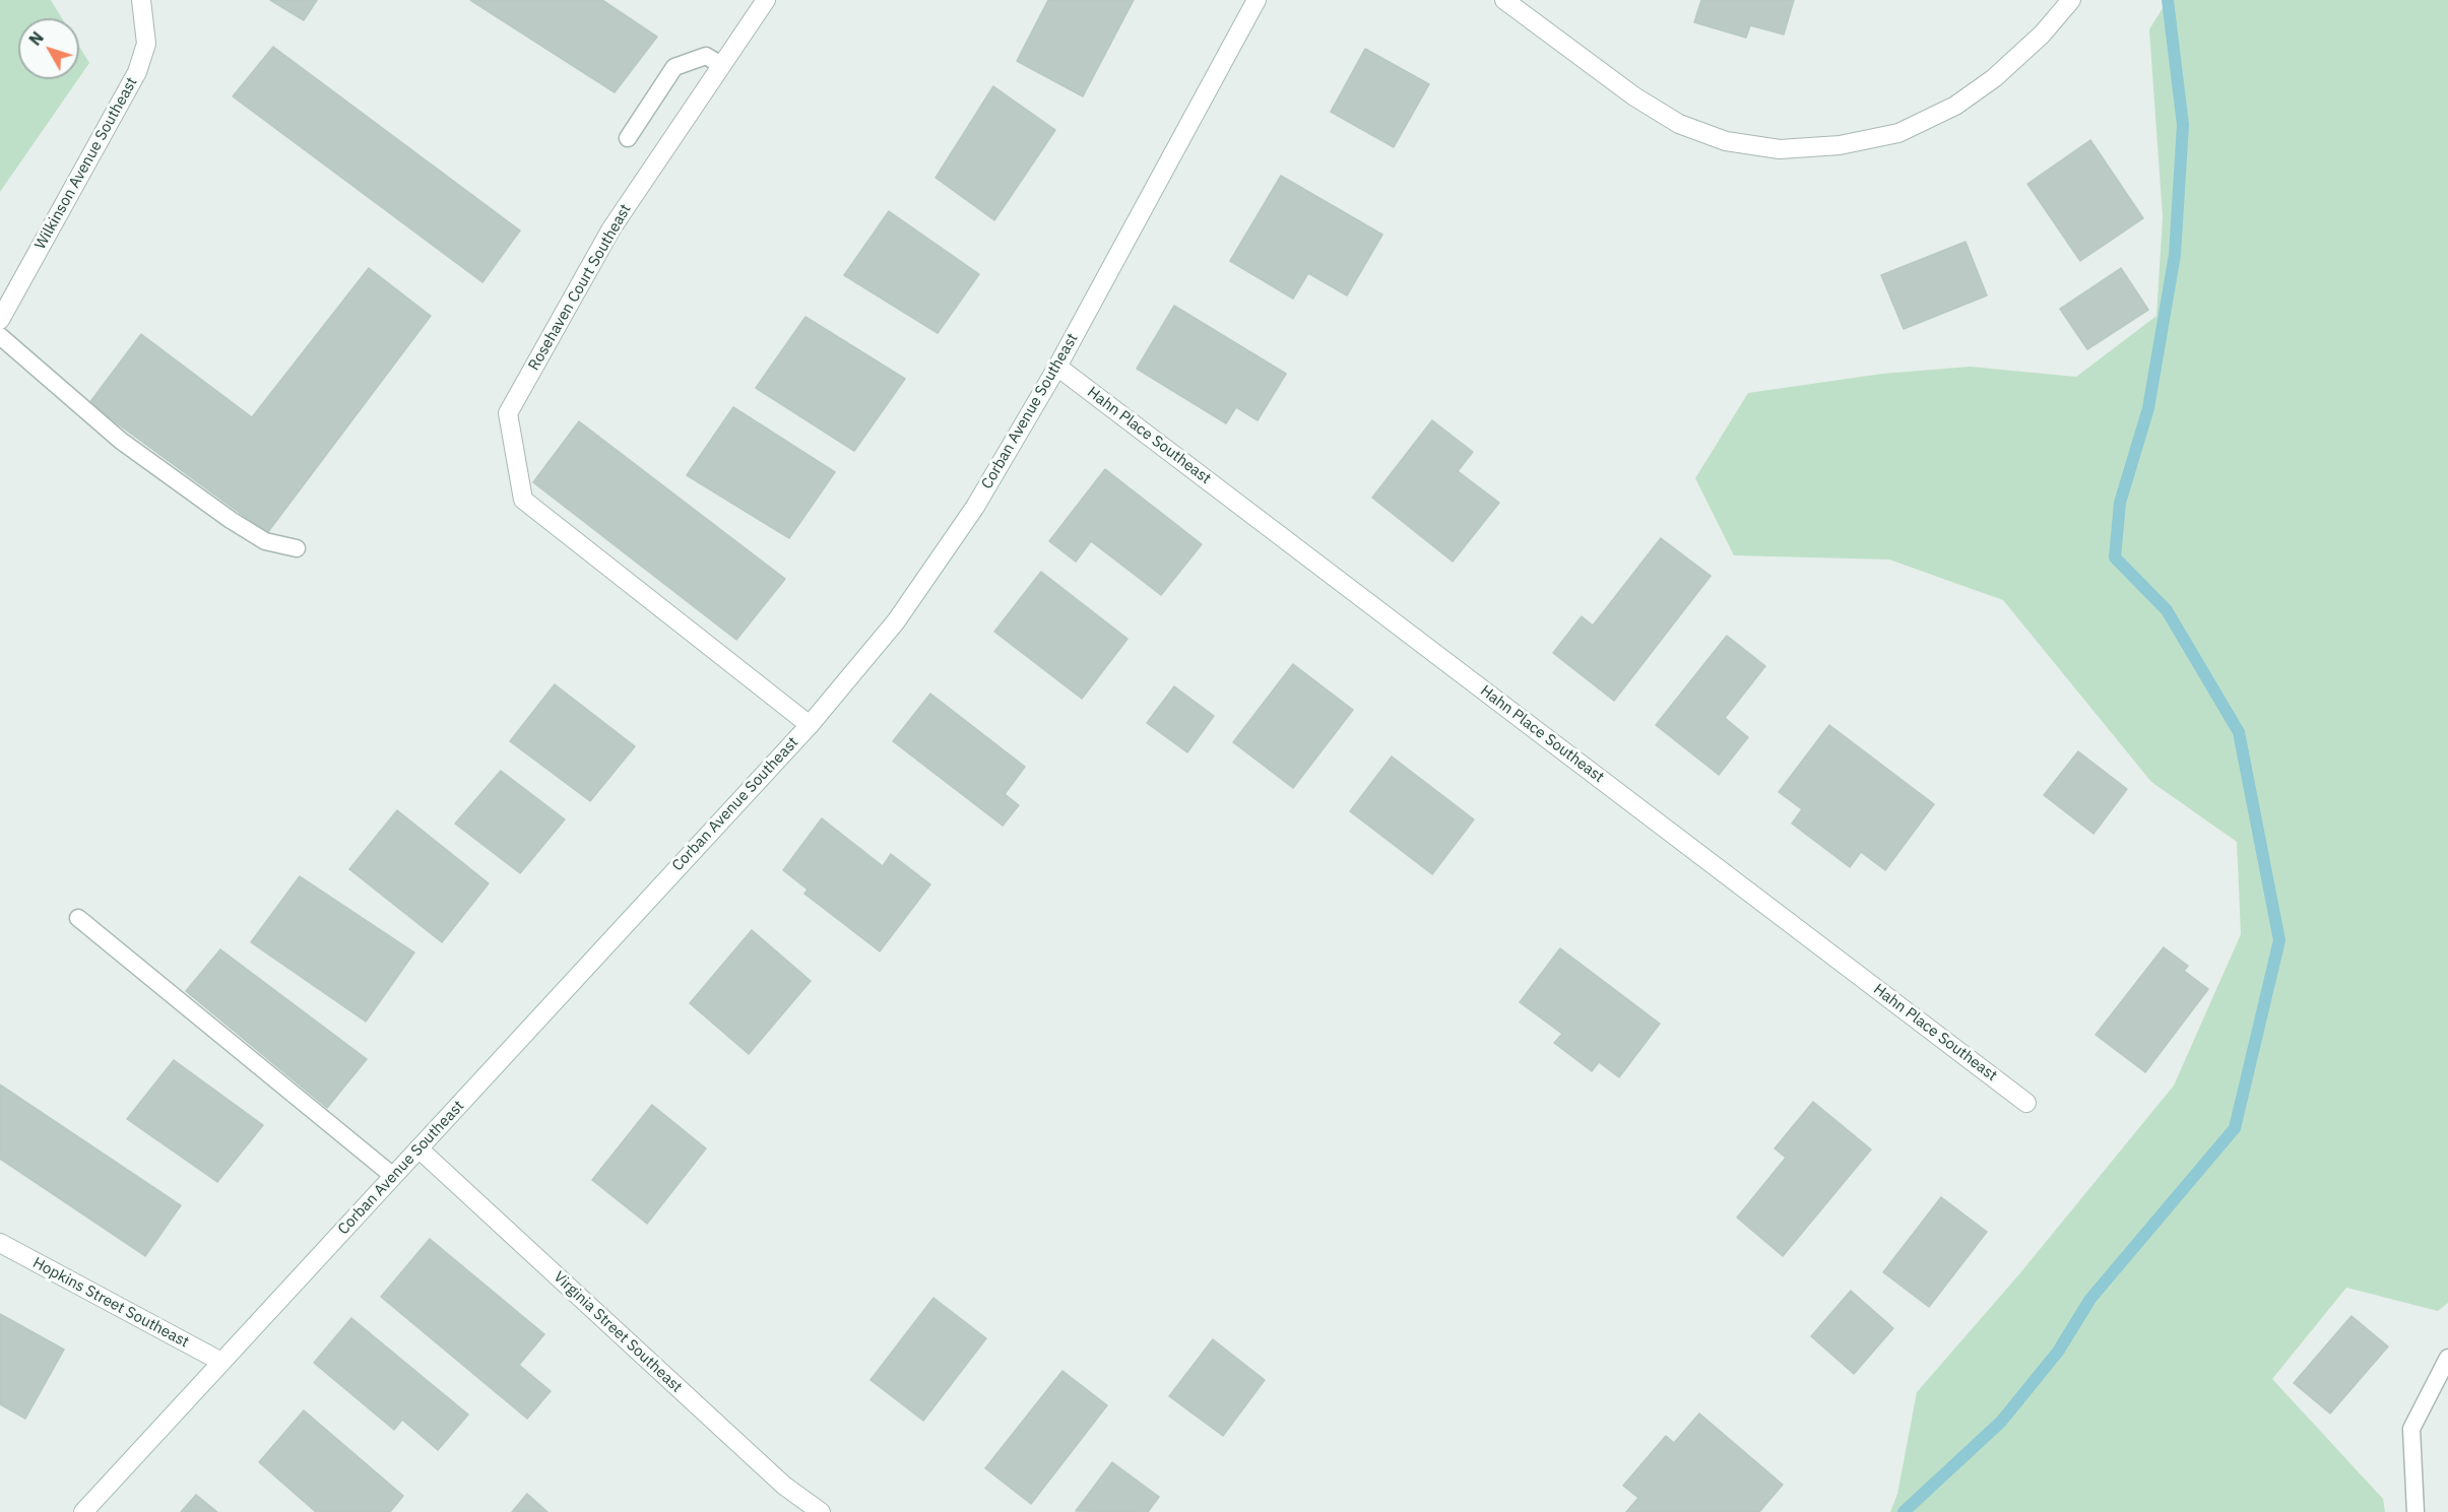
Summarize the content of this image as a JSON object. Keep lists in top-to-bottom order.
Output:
{
  "streets": {
    "street": [
      "Wilkinson Avenue Southeast",
      "Rosehaven Court Southeast",
      "Corban Avenue Southeast",
      "Hahn Place Southeast",
      "Hopkins Street Southeast",
      "Virginia Street Southeast"
    ]
  },
  "crossings": [
    ["Rosehaven Court Southeast", "Corban Avenue Southeast"],
    ["Corban Avenue Southeast", "Hahn Place Southeast"],
    ["Corban Avenue Southeast", "Hopkins Street Southeast"],
    ["Corban Avenue Southeast", "Virginia Street Southeast"]
  ],
  "north": "top left"
}
